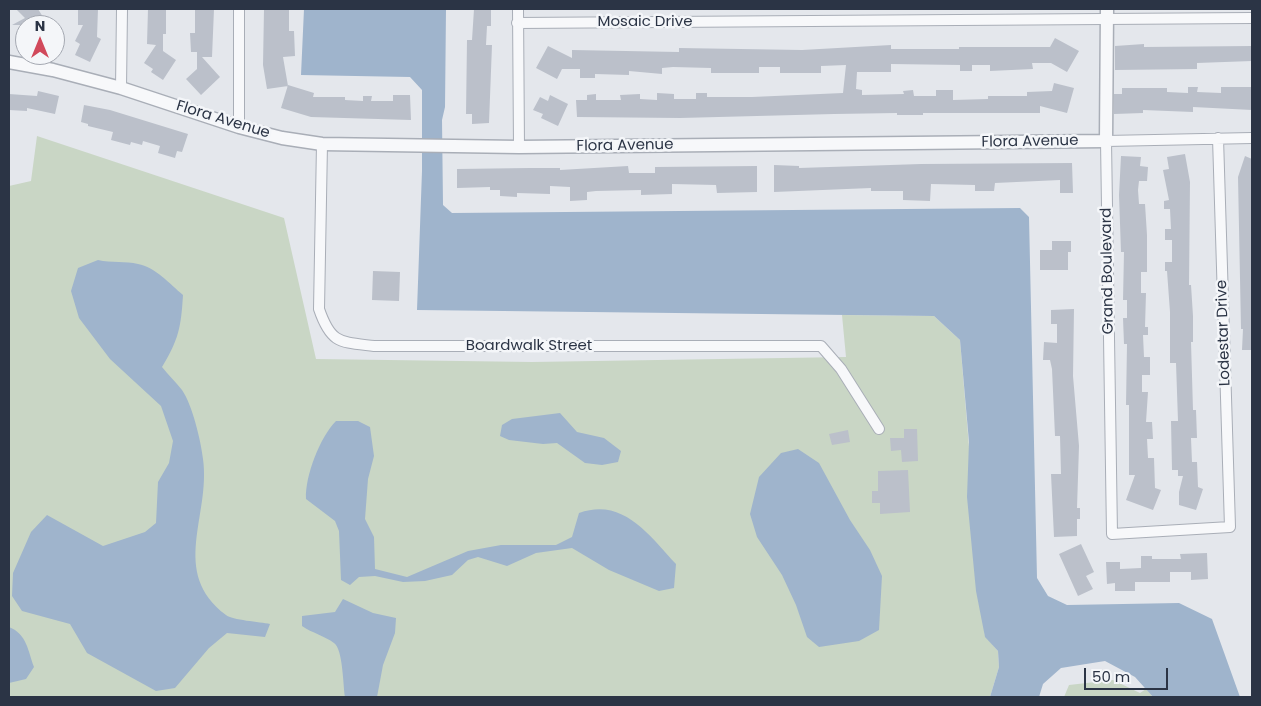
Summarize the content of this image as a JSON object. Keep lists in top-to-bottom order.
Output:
{
  "streets": {
    "street": [
      "Mosaic Drive",
      "Flora Avenue",
      "Grand Boulevard",
      "Lodestar Drive",
      "Boardwalk Street"
    ]
  },
  "crossings": [
    ["Mosaic Drive", "Grand Boulevard"],
    ["Flora Avenue", "Grand Boulevard"],
    ["Flora Avenue", "Lodestar Drive"],
    ["Flora Avenue", "Boardwalk Street"],
    ["Grand Boulevard", "Lodestar Drive"]
  ],
  "scale_bar": "50 m",
  "north": "top"
}
